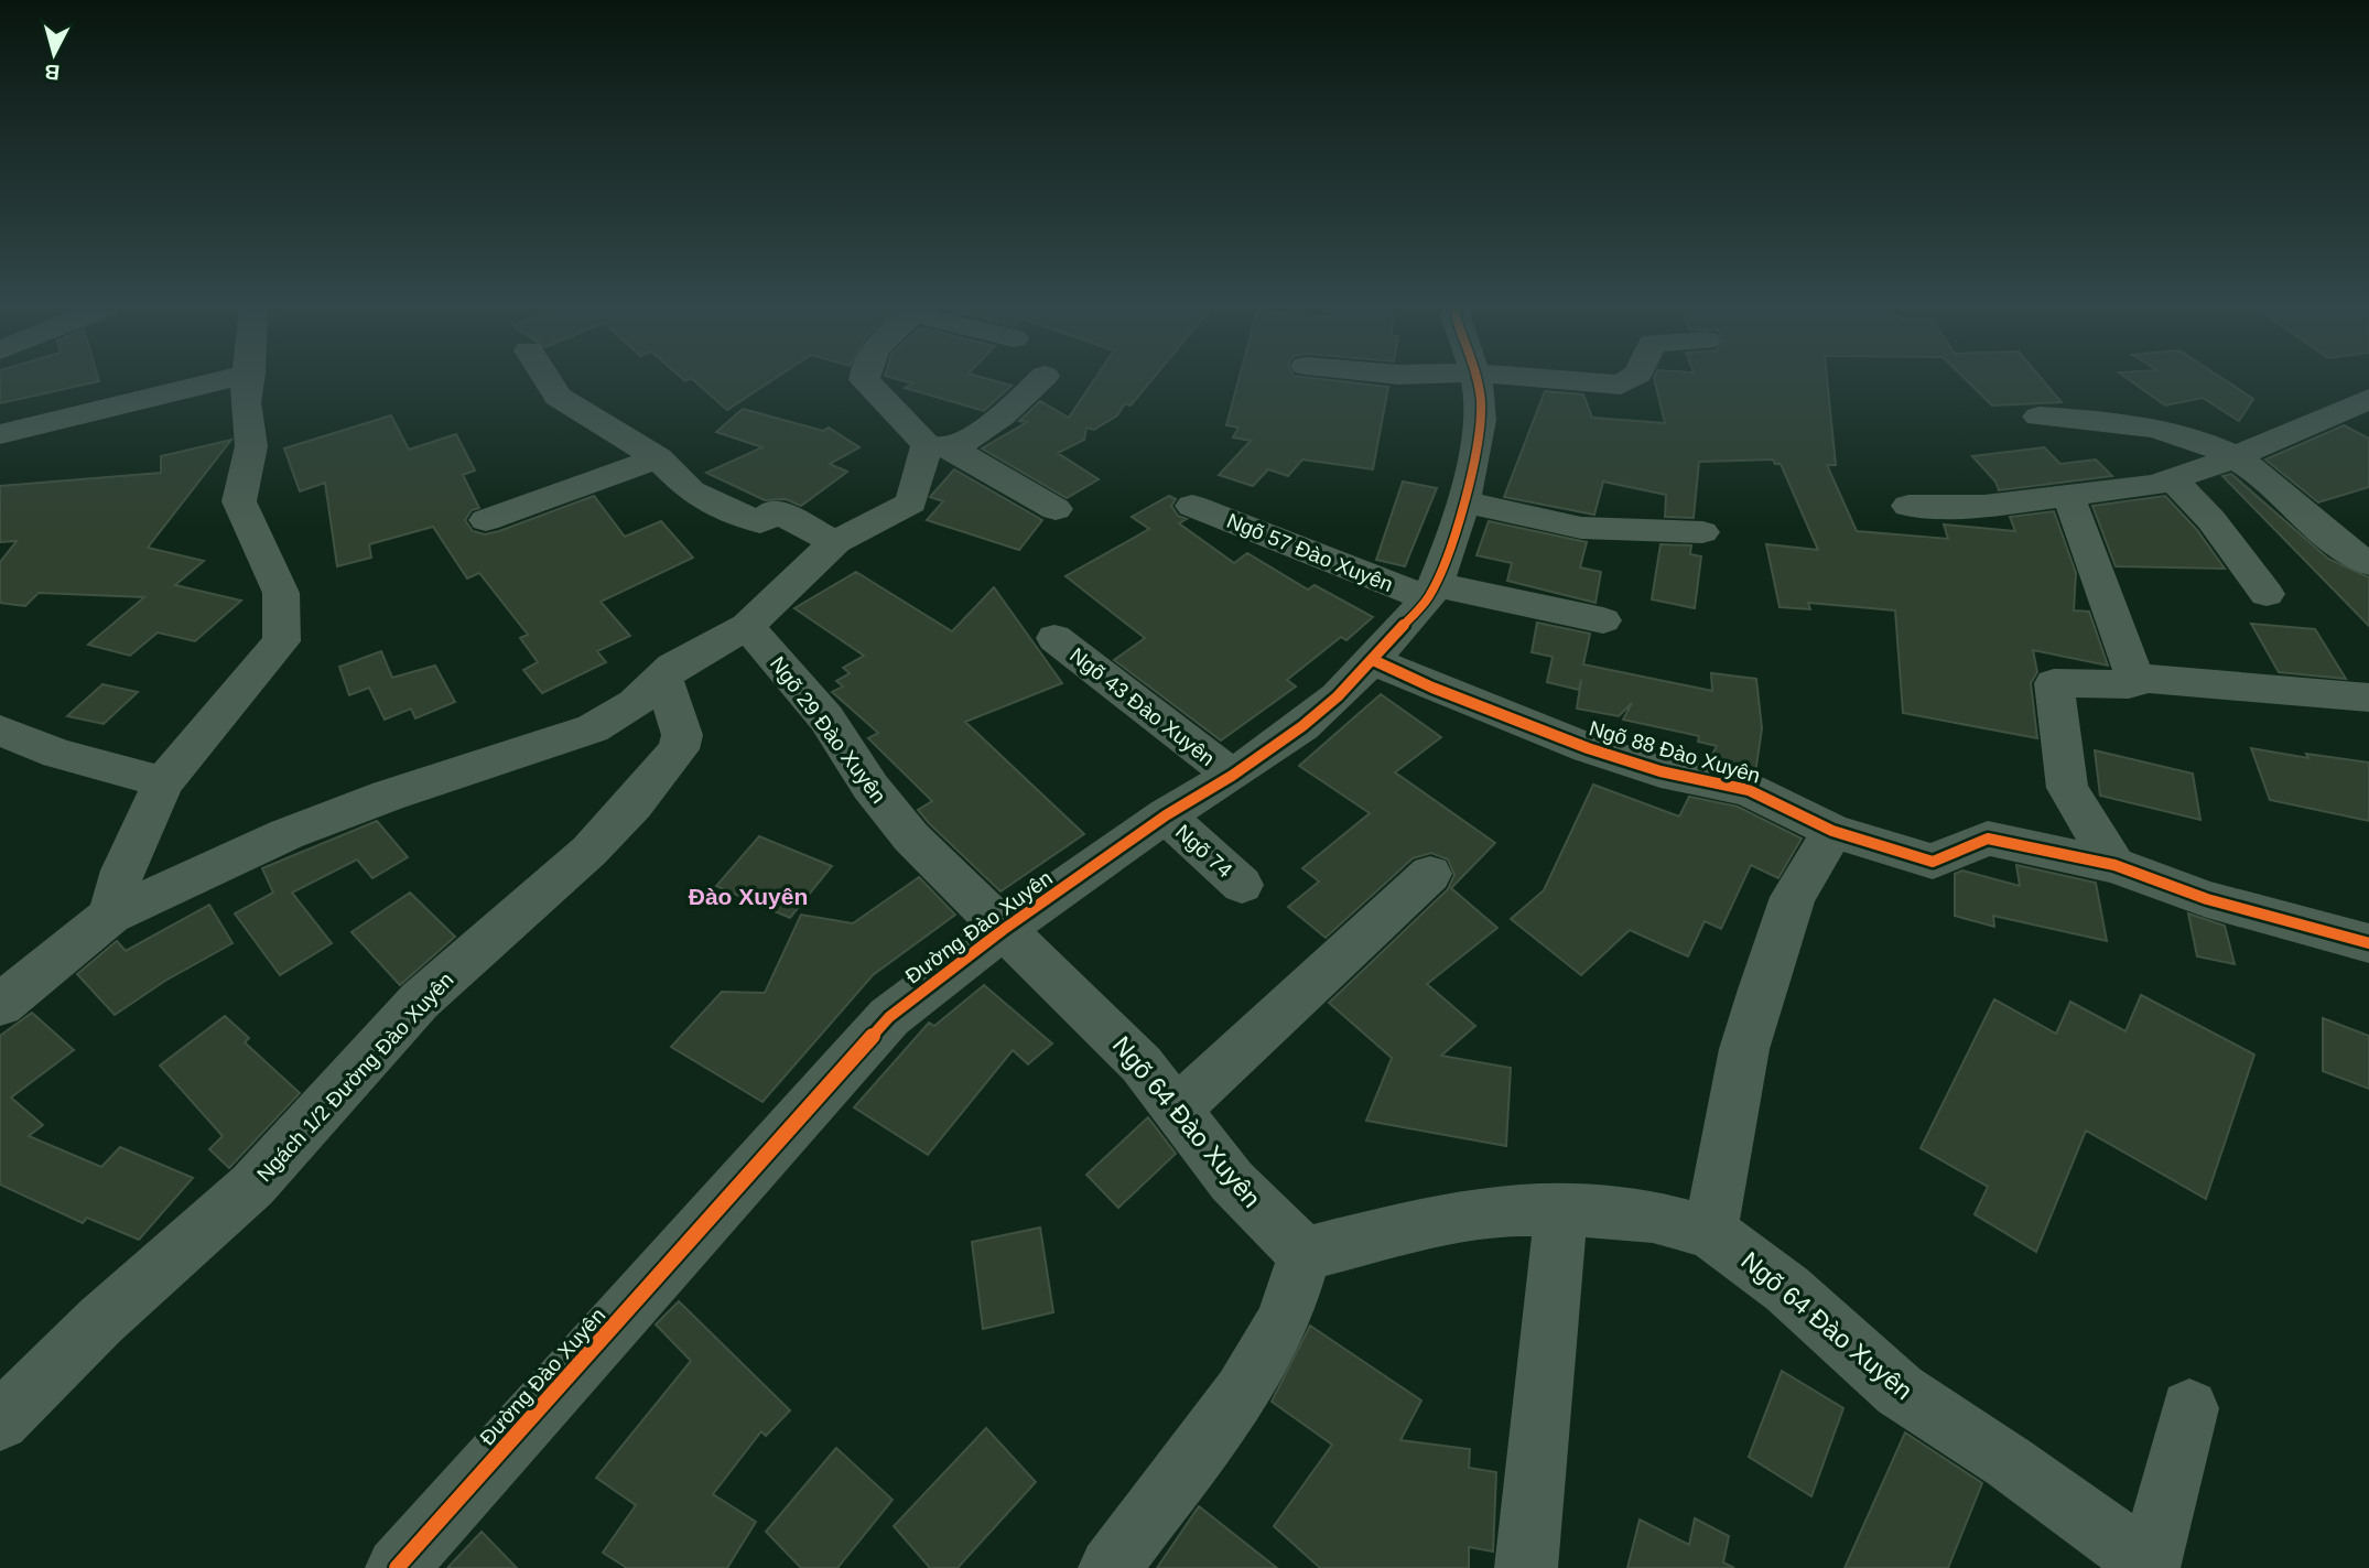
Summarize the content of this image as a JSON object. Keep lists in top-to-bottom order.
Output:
{
  "streets": {
    "street": [
      "Ngõ 57 Đào Xuyên",
      "Ngõ 43 Đào Xuyên",
      "Ngõ 29 Đào Xuyên",
      "Ngõ 88 Đào Xuyên",
      "Ngõ 74",
      "Đường Đào Xuyên",
      "Ngách 1/2 Đường Đào Xuyên",
      "Ngõ 64 Đào Xuyên"
    ]
  },
  "crossings": [
    ["Ngõ 57 Đào Xuyên", "Đường Đào Xuyên"],
    ["Ngõ 43 Đào Xuyên", "Đường Đào Xuyên"],
    ["Ngõ 29 Đào Xuyên", "Đường Đào Xuyên"],
    ["Ngõ 29 Đào Xuyên", "Ngõ 64 Đào Xuyên"],
    ["Ngõ 88 Đào Xuyên", "Đường Đào Xuyên"],
    ["Ngõ 74", "Đường Đào Xuyên"],
    ["Đường Đào Xuyên", "Ngõ 64 Đào Xuyên"]
  ],
  "districts": ["Đào Xuyên"],
  "north": "bottom"
}
